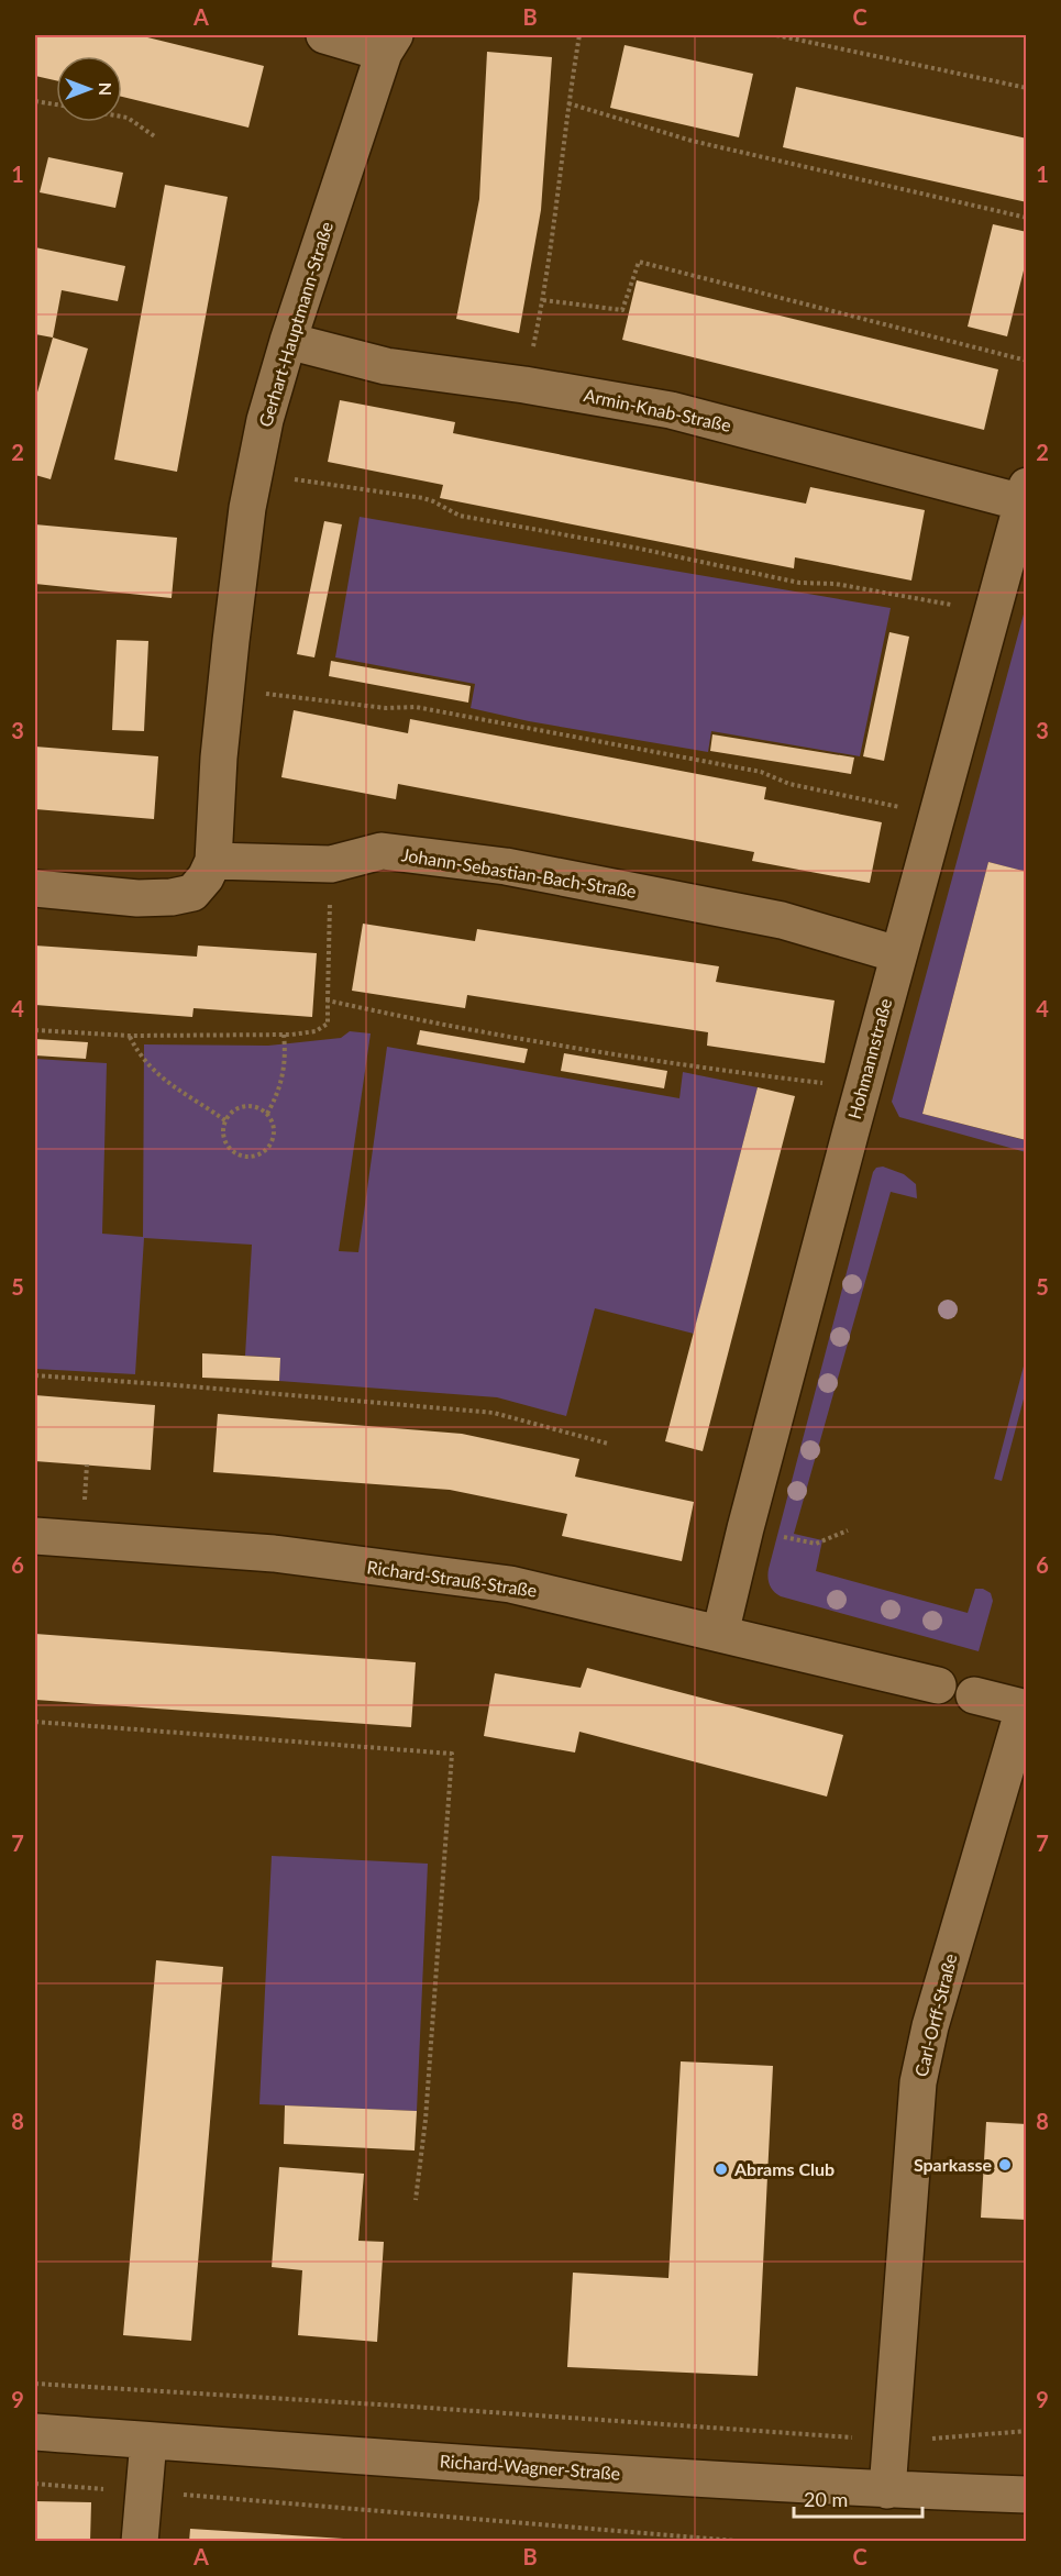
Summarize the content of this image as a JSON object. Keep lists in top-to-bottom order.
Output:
{
  "streets": {
    "street": [
      "Gerhart-Hauptmann-Straße",
      "Armin-Knab-Straße",
      "Johann-Sebastian-Bach-Straße",
      "Hohmannstraße",
      "Richard-Strauß-Straße",
      "Carl-Orff-Straße",
      "Richard-Wagner-Straße"
    ]
  },
  "crossings": [
    ["Gerhart-Hauptmann-Straße", "Armin-Knab-Straße"],
    ["Gerhart-Hauptmann-Straße", "Johann-Sebastian-Bach-Straße"],
    ["Armin-Knab-Straße", "Hohmannstraße"],
    ["Johann-Sebastian-Bach-Straße", "Hohmannstraße"],
    ["Hohmannstraße", "Richard-Strauß-Straße"],
    ["Carl-Orff-Straße", "Richard-Wagner-Straße"]
  ],
  "places": ["Sparkasse", "Abrams Club"],
  "scale_bar": "20 m",
  "north": "right",
  "grid": {
    "columns": ["A", "B", "C"],
    "rows": [
      "1",
      "2",
      "3",
      "4",
      "5",
      "6",
      "7",
      "8",
      "9"
    ]
  }
}
